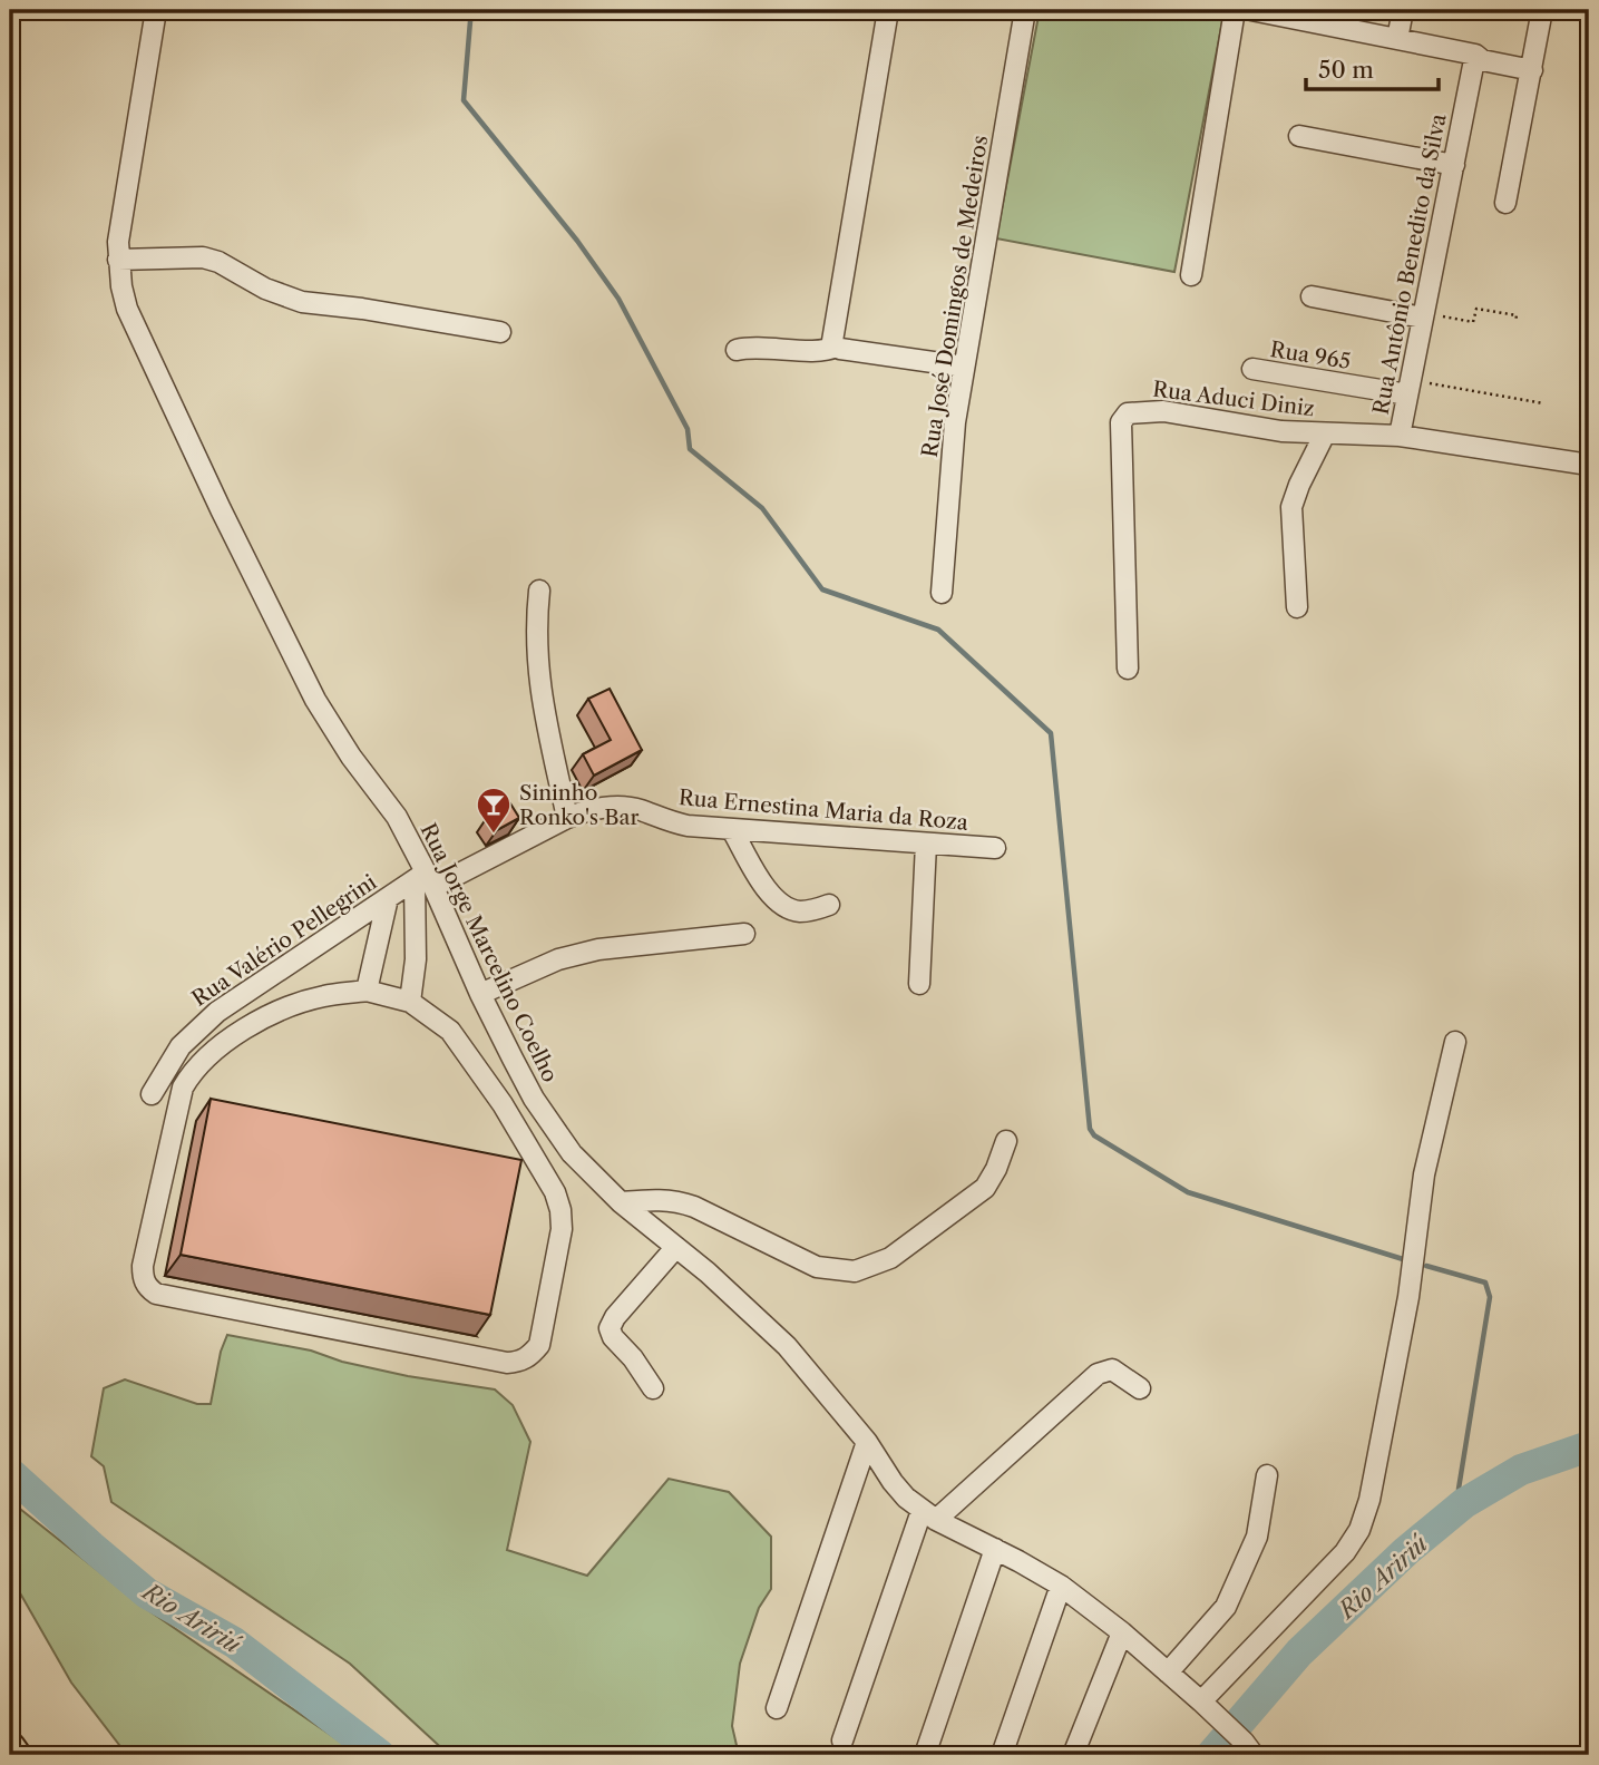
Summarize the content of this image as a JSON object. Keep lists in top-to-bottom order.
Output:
{
  "streets": {
    "street": [
      "Rua Antônio Benedito da Silva",
      "Rua José Domingos de Medeiros",
      "Rua 965",
      "Rua Aduci Diniz",
      "Rua Ernestina Maria da Roza",
      "Rua Valério Pellegrini",
      "Rua Jorge Marcelino Coelho"
    ]
  },
  "crossings": [
    ["Rua Antônio Benedito da Silva", "Rua 965"],
    ["Rua Antônio Benedito da Silva", "Rua Aduci Diniz"],
    ["Rua Ernestina Maria da Roza", "Rua Valério Pellegrini"],
    ["Rua Ernestina Maria da Roza", "Rua Jorge Marcelino Coelho"],
    ["Rua Valério Pellegrini", "Rua Jorge Marcelino Coelho"]
  ],
  "water": ["Rio Aririú"],
  "places": {
    "bar": ["Sininho Ronko's Bar"]
  },
  "scale_bar": "50 m"
}
